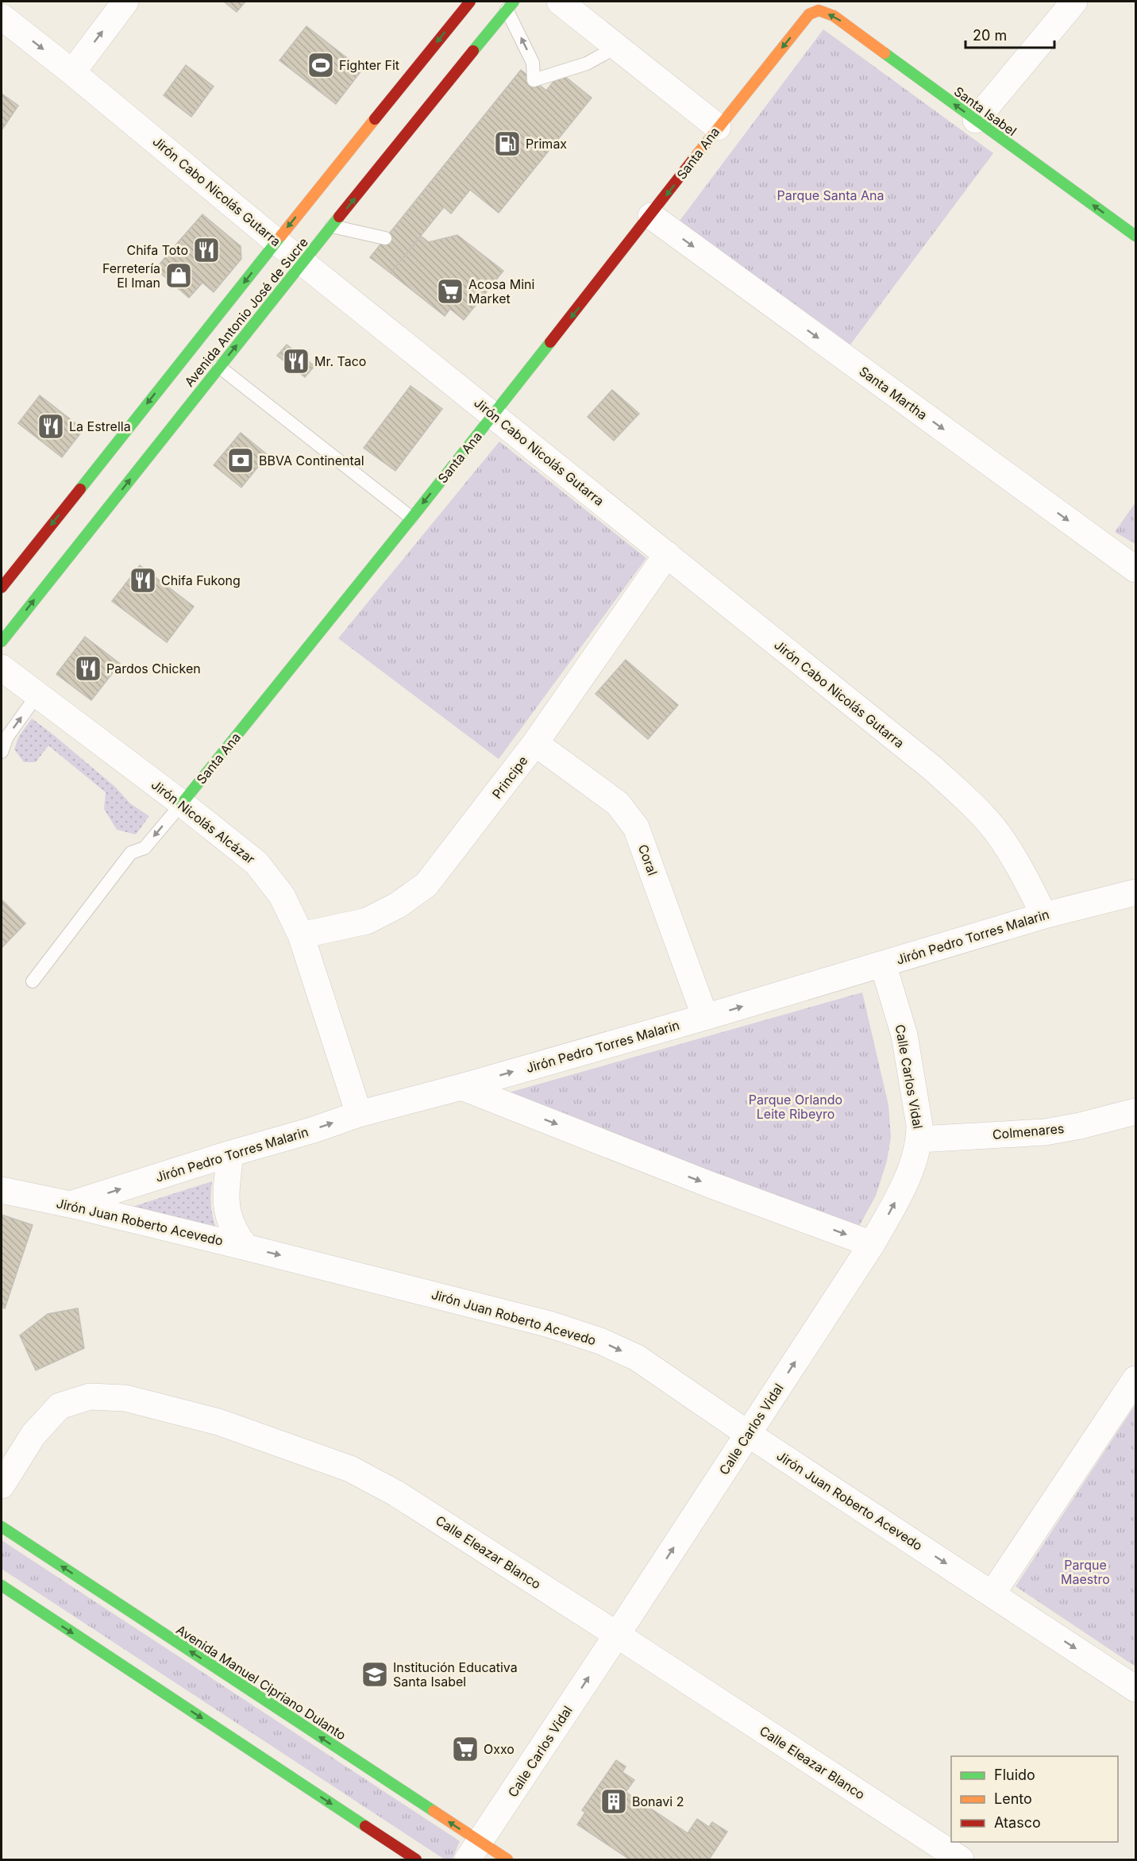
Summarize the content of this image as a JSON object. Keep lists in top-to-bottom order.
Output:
{
  "streets": {
    "main road": [
      "Santa Isabel",
      "Santa Ana",
      "Avenida Antonio José de Sucre",
      "Avenida Manuel Cipriano Dulanto"
    ],
    "street": [
      "Jirón Cabo Nicolás Gutarra",
      "Santa Martha",
      "Principe",
      "Jirón Nicolás Alcázar",
      "Coral",
      "Jirón Pedro Torres Malarin",
      "Calle Carlos Vidal",
      "Colmenares",
      "Jirón Juan Roberto Acevedo",
      "Calle Eleazar Blanco"
    ]
  },
  "crossings": [
    ["Santa Isabel", "Santa Ana"],
    ["Santa Ana", "Jirón Cabo Nicolás Gutarra"],
    ["Santa Ana", "Santa Martha"],
    ["Santa Ana", "Jirón Nicolás Alcázar"],
    ["Jirón Cabo Nicolás Gutarra", "Avenida Antonio José de Sucre"],
    ["Jirón Cabo Nicolás Gutarra", "Principe"],
    ["Jirón Cabo Nicolás Gutarra", "Jirón Pedro Torres Malarin"],
    ["Principe", "Jirón Nicolás Alcázar"],
    ["Principe", "Coral"],
    ["Jirón Nicolás Alcázar", "Jirón Pedro Torres Malarin"],
    ["Coral", "Jirón Pedro Torres Malarin"],
    ["Jirón Pedro Torres Malarin", "Calle Carlos Vidal"],
    ["Jirón Pedro Torres Malarin", "Jirón Juan Roberto Acevedo"],
    ["Calle Carlos Vidal", "Colmenares"],
    ["Calle Carlos Vidal", "Jirón Juan Roberto Acevedo"],
    ["Calle Carlos Vidal", "Calle Eleazar Blanco"],
    ["Calle Carlos Vidal", "Avenida Manuel Cipriano Dulanto"]
  ],
  "one_way": [
    "Santa Isabel",
    "Santa Ana",
    "Santa Martha",
    "Jirón Pedro Torres Malarin",
    "Calle Carlos Vidal"
  ],
  "parks": ["Parque Santa Ana", "Parque Orlando Leite Ribeyro", "Parque Maestro"],
  "places": {
    "sports": ["Fighter Fit"],
    "fuel station": ["Primax"],
    "restaurant": [
      "Chifa Toto",
      "Mr. Taco",
      "La Estrella",
      "Chifa Fukong",
      "Pardos Chicken"
    ],
    "shop": ["Ferretería El Iman"],
    "supermarket": ["Acosa Mini Market", "Oxxo"],
    "bank": ["BBVA Continental"],
    "school or university": ["Institución Educativa Santa Isabel"],
    "building": ["Bonavi 2"]
  },
  "legend": ["Fluido", "Lento", "Atasco"],
  "scale_bar": "20 m"
}
